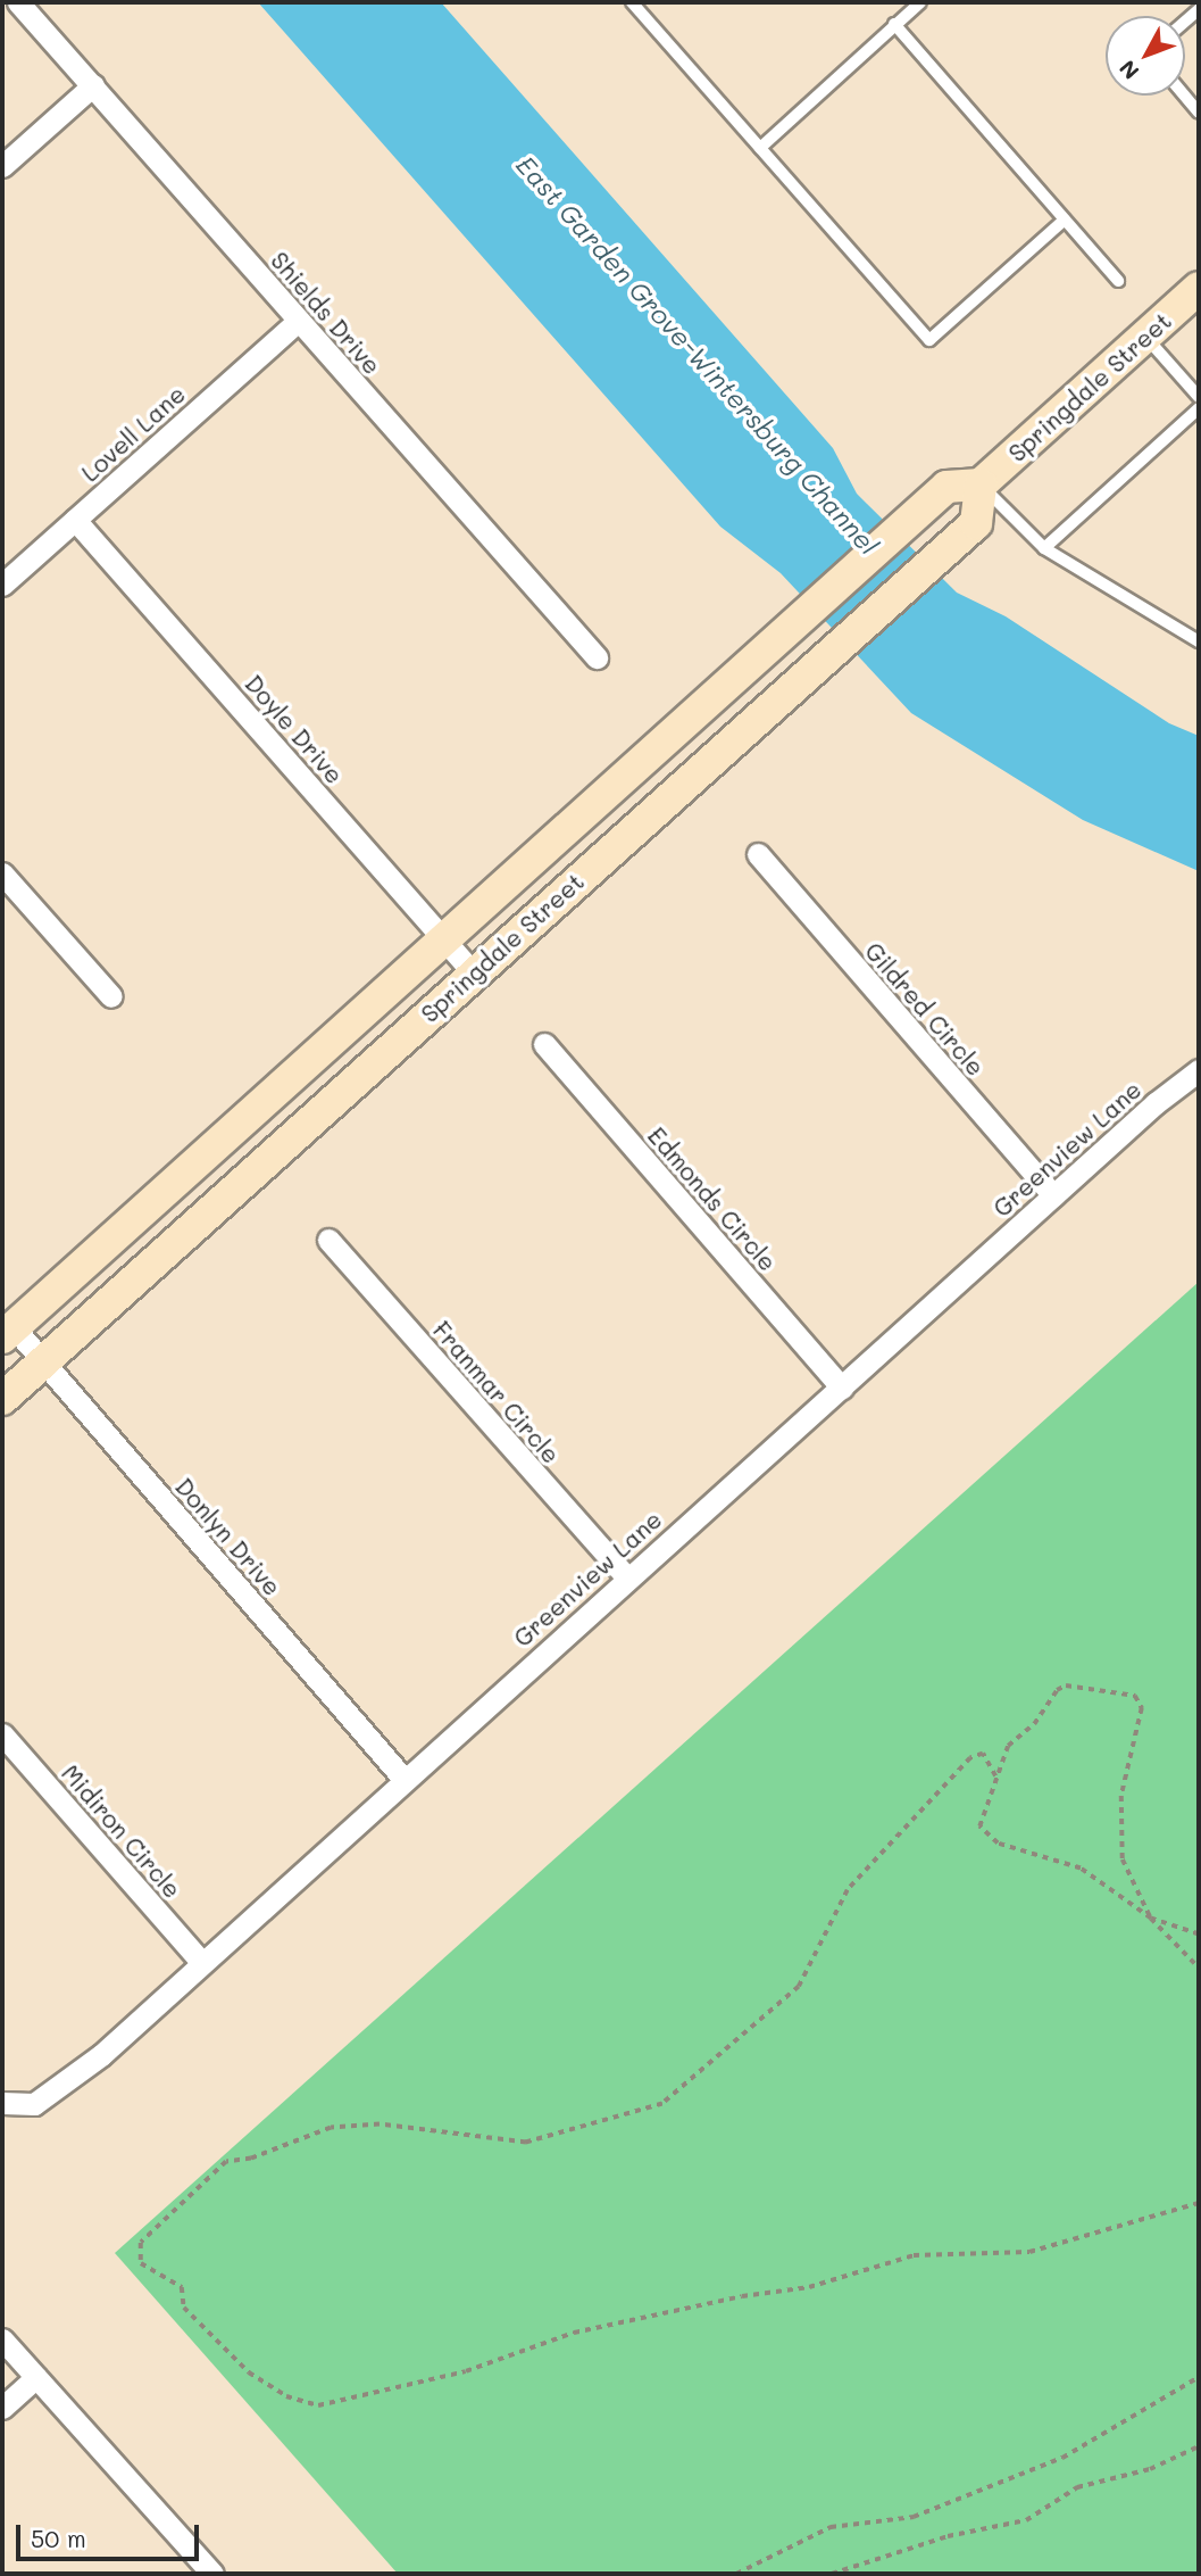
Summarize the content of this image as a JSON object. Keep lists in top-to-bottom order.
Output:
{
  "streets": {
    "main road": ["Springdale Street"],
    "street": [
      "Shields Drive",
      "Lovell Lane",
      "Doyle Drive",
      "Gildred Circle",
      "Greenview Lane",
      "Edmonds Circle",
      "Franmar Circle",
      "Donlyn Drive",
      "Midiron Circle"
    ]
  },
  "crossings": [
    ["Shields Drive", "Lovell Lane"],
    ["Springdale Street", "Doyle Drive"],
    ["Springdale Street", "Donlyn Drive"],
    ["Lovell Lane", "Doyle Drive"],
    ["Gildred Circle", "Greenview Lane"],
    ["Greenview Lane", "Edmonds Circle"],
    ["Greenview Lane", "Franmar Circle"],
    ["Greenview Lane", "Donlyn Drive"],
    ["Greenview Lane", "Midiron Circle"]
  ],
  "water": ["East Garden Grove-Wintersburg Channel"],
  "scale_bar": "50 m",
  "north": "bottom left"
}
